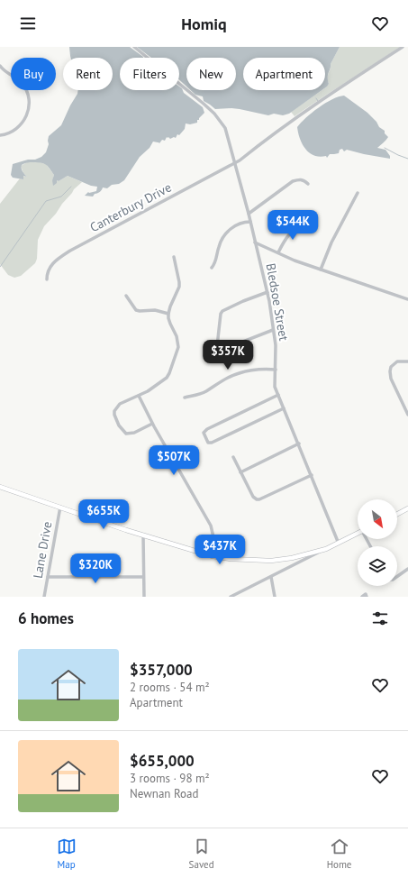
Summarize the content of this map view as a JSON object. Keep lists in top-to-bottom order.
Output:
{
  "streets": {
    "street": ["Canterbury Drive", "Bledsoe Street", "Lane Drive"]
  },
  "crossings": [
    ["Canterbury Drive", "Bledsoe Street"]
  ],
  "north": "bottom right",
  "page": {
    "header": "Homiq",
    "chip": [
      "Buy",
      "Rent",
      "Filters",
      "New",
      "Apartment"
    ],
    "price": [
      "$544K",
      "$357K",
      "$507K",
      "$655K",
      "$437K",
      "$320K"
    ],
    "heading": "6 homes",
    "list": [
      {
        "name": "$357,000",
        "note": "2 rooms · 54 m² · Apartment"
      },
      {
        "name": "$655,000",
        "note": "3 rooms · 98 m² · Newnan Road"
      }
    ],
    "tabs": ["Map", "Saved", "Home"]
  }
}
